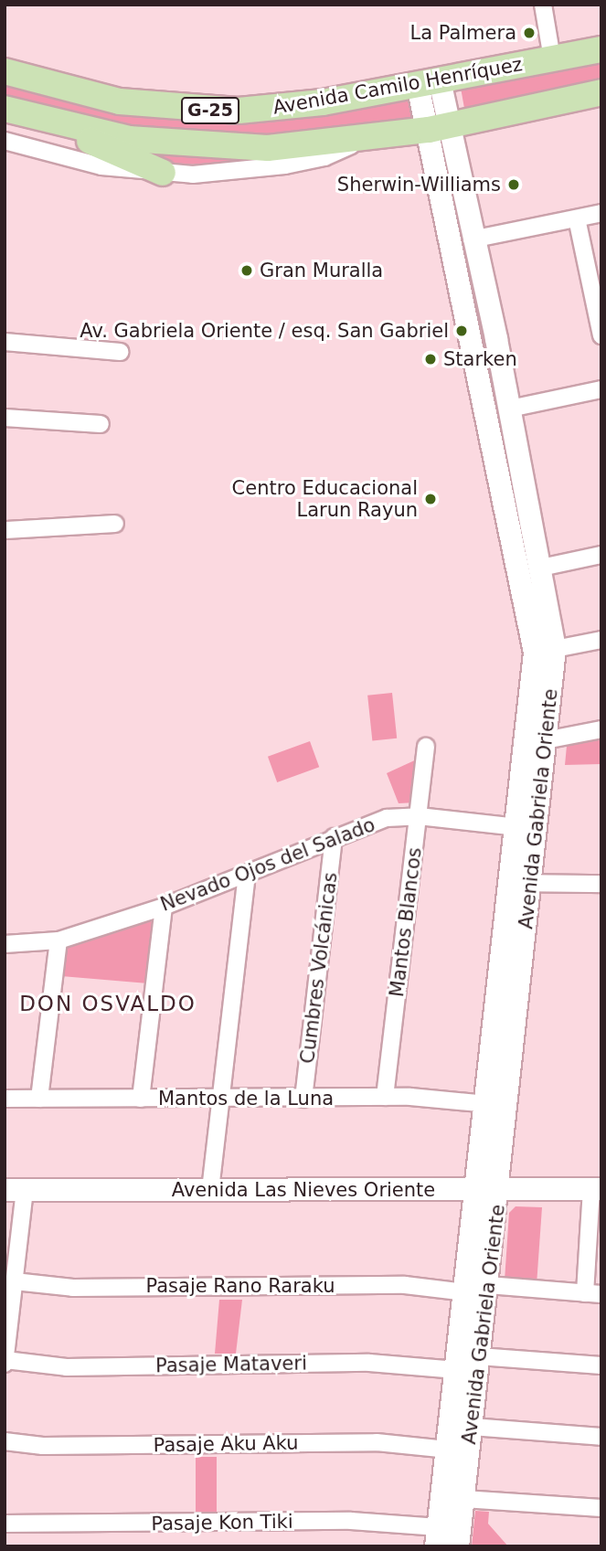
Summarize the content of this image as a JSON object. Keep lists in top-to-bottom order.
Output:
{
  "streets": {
    "main road": [
      "Avenida Camilo Henríquez",
      "G-25",
      "Avenida Gabriela Oriente",
      "Avenida Las Nieves Oriente"
    ],
    "street": [
      "Nevado Ojos del Salado",
      "Mantos Blancos",
      "Cumbres Volcánicas",
      "Mantos de la Luna",
      "Pasaje Rano Raraku",
      "Pasaje Mataveri",
      "Pasaje Aku Aku",
      "Pasaje Kon Tiki"
    ]
  },
  "crossings": [
    ["Avenida Camilo Henríquez", "Avenida Gabriela Oriente"],
    ["Avenida Gabriela Oriente", "Nevado Ojos del Salado"],
    ["Avenida Gabriela Oriente", "Mantos de la Luna"],
    ["Avenida Gabriela Oriente", "Avenida Las Nieves Oriente"],
    ["Avenida Gabriela Oriente", "Pasaje Rano Raraku"],
    ["Avenida Gabriela Oriente", "Pasaje Mataveri"],
    ["Avenida Gabriela Oriente", "Pasaje Aku Aku"],
    ["Avenida Gabriela Oriente", "Pasaje Kon Tiki"],
    ["Nevado Ojos del Salado", "Mantos Blancos"],
    ["Nevado Ojos del Salado", "Cumbres Volcánicas"],
    ["Mantos Blancos", "Mantos de la Luna"],
    ["Cumbres Volcánicas", "Mantos de la Luna"]
  ],
  "districts": ["DON OSVALDO"],
  "places": [
    "La Palmera",
    "Sherwin-Williams",
    "Gran Muralla",
    "Av. Gabriela Oriente / esq. San Gabriel",
    "Starken",
    "Centro Educacional Larun Rayun"
  ]
}
